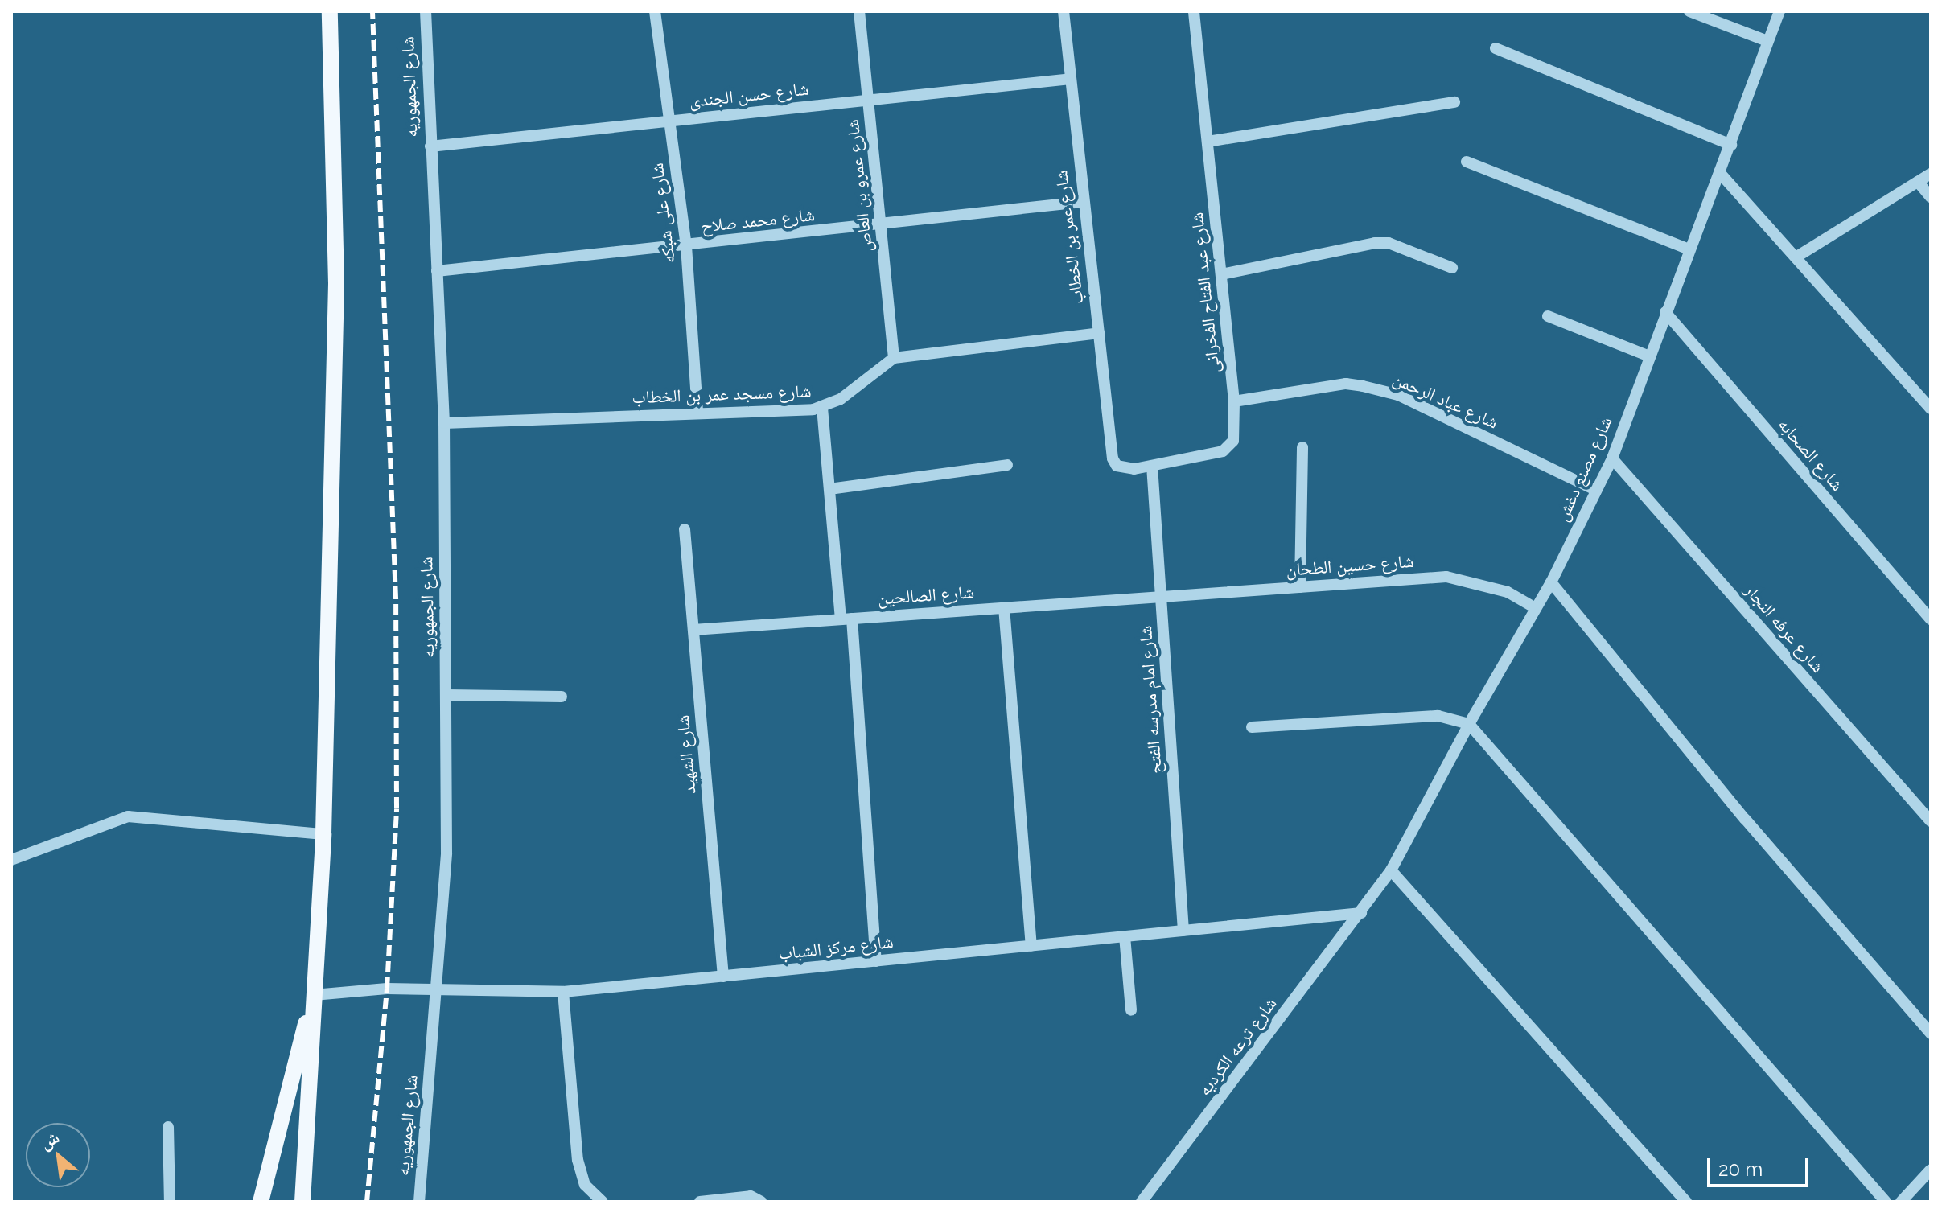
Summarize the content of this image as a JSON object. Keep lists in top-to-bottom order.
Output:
{
  "streets": {
    "street": [
      "شارع الجمهوريه",
      "شارع حسن الجندى",
      "شارع عمرو بن العاص",
      "شارع على شبكه",
      "شارع محمد صلاح",
      "شارع عمر بن الخطاب",
      "شارع عبد الفتاح الفخرانى",
      "شارع مسجد عمر بن الخطاب",
      "شارع عباد الرحمن",
      "شارع الصحابه",
      "شارع مصنع دغش",
      "شارع حسين الطحان",
      "شارع الصالحين",
      "شارع عرفه النجار",
      "شارع امام مدرسه الفتح",
      "شارع الشهيد",
      "شارع مركز الشباب",
      "شارع ترعه الكرديه"
    ]
  },
  "crossings": [
    ["شارع الجمهوريه", "شارع حسن الجندى"],
    ["شارع الجمهوريه", "شارع محمد صلاح"],
    ["شارع الجمهوريه", "شارع مسجد عمر بن الخطاب"],
    ["شارع الجمهوريه", "شارع مركز الشباب"],
    ["شارع حسن الجندى", "شارع عمرو بن العاص"],
    ["شارع حسن الجندى", "شارع على شبكه"],
    ["شارع حسن الجندى", "شارع عمر بن الخطاب"],
    ["شارع عمرو بن العاص", "شارع محمد صلاح"],
    ["شارع عمرو بن العاص", "شارع مسجد عمر بن الخطاب"],
    ["شارع على شبكه", "شارع محمد صلاح"],
    ["شارع على شبكه", "شارع مسجد عمر بن الخطاب"],
    ["شارع محمد صلاح", "شارع عمر بن الخطاب"],
    ["شارع عمر بن الخطاب", "شارع عبد الفتاح الفخرانى"],
    ["شارع عبد الفتاح الفخرانى", "شارع عباد الرحمن"],
    ["شارع عبد الفتاح الفخرانى", "شارع امام مدرسه الفتح"],
    ["شارع عباد الرحمن", "شارع مصنع دغش"],
    ["شارع الصحابه", "شارع مصنع دغش"],
    ["شارع مصنع دغش", "شارع حسين الطحان"],
    ["شارع مصنع دغش", "شارع عرفه النجار"],
    ["شارع مصنع دغش", "شارع مركز الشباب"],
    ["شارع مصنع دغش", "شارع ترعه الكرديه"],
    ["شارع حسين الطحان", "شارع الصالحين"],
    ["شارع حسين الطحان", "شارع امام مدرسه الفتح"],
    ["شارع الصالحين", "شارع امام مدرسه الفتح"],
    ["شارع الصالحين", "شارع الشهيد"],
    ["شارع امام مدرسه الفتح", "شارع مركز الشباب"],
    ["شارع الشهيد", "شارع مركز الشباب"],
    ["شارع مركز الشباب", "شارع ترعه الكرديه"]
  ],
  "scale_bar": "20 m",
  "north": "top left"
}
